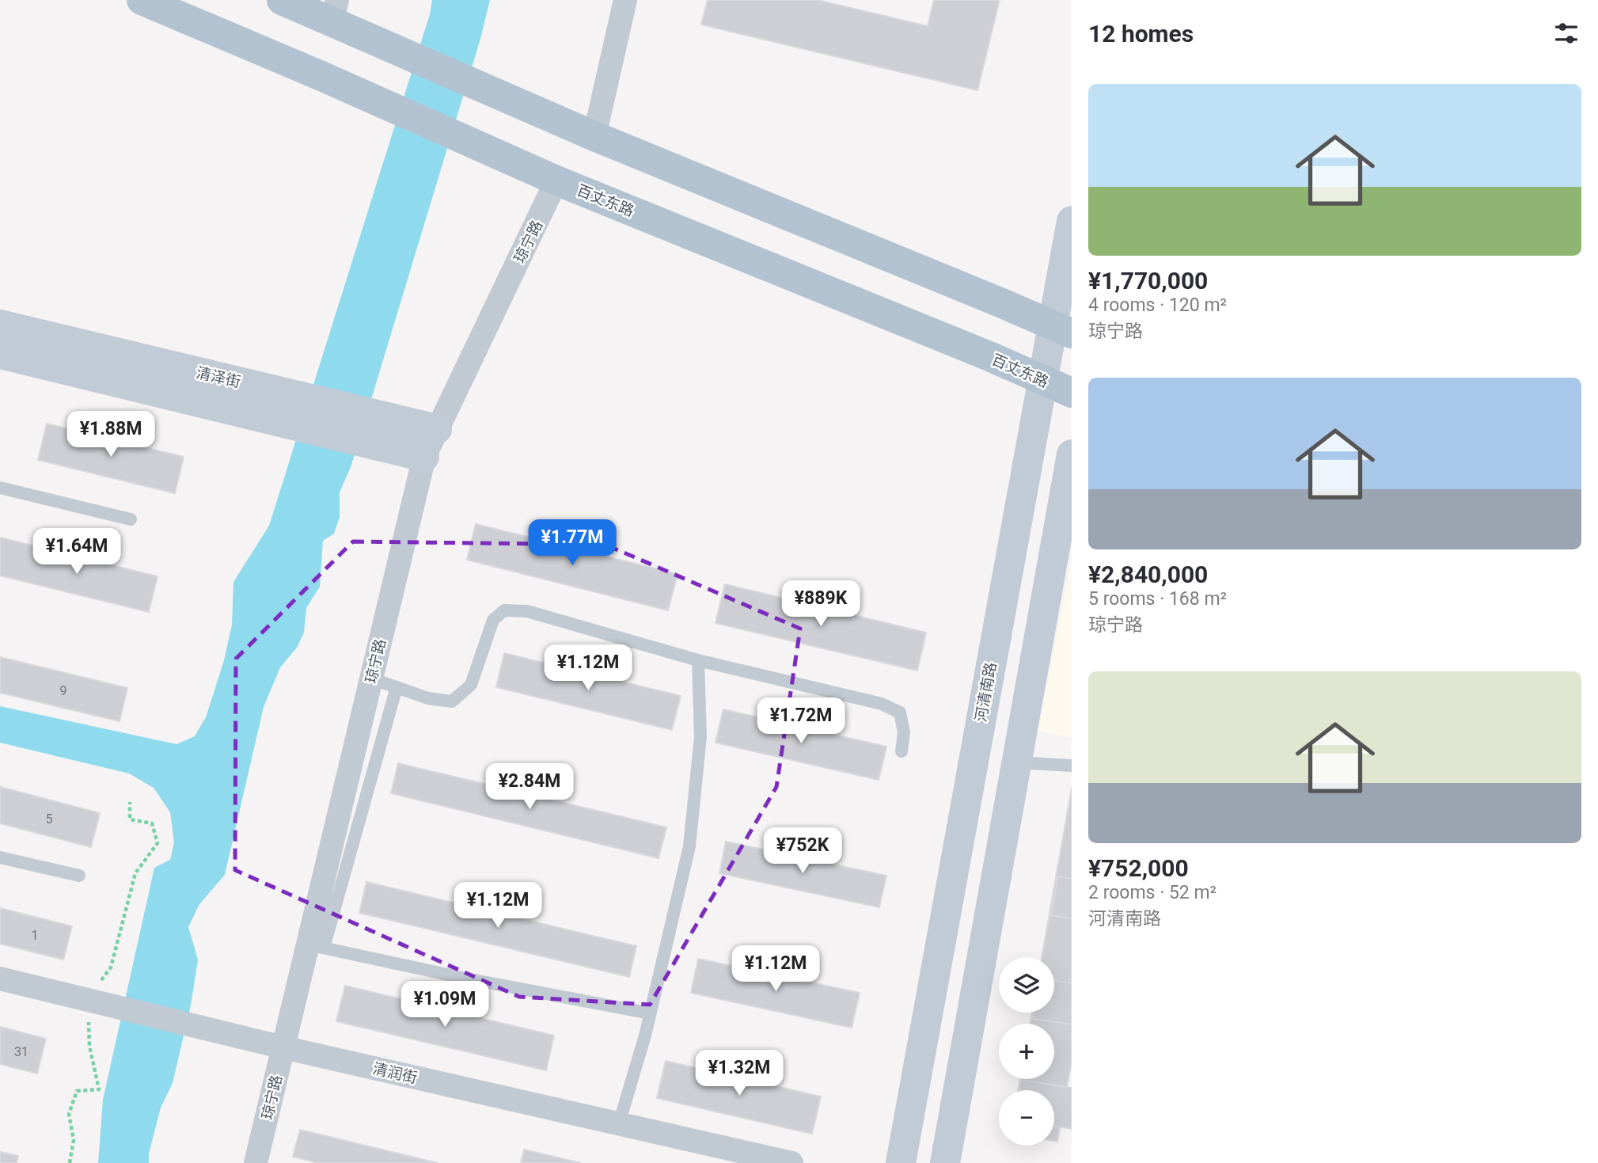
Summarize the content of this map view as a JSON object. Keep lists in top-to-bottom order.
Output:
{
  "streets": {
    "main road": ["百丈东路", "清泽街", "河清南路"],
    "street": ["琼宁路", "清润街"]
  },
  "crossings": [
    ["百丈东路", "琼宁路"],
    ["百丈东路", "河清南路"],
    ["琼宁路", "清泽街"],
    ["琼宁路", "清润街"]
  ],
  "house_numbers": [
    "9",
    "5",
    "1",
    "31"
  ],
  "page": {
    "heading": "12 homes",
    "list": [
      {
        "name": "¥1,770,000",
        "note": "4 rooms · 120 m² · 琼宁路"
      },
      {
        "name": "¥2,840,000",
        "note": "5 rooms · 168 m² · 琼宁路"
      },
      {
        "name": "¥752,000",
        "note": "2 rooms · 52 m² · 河清南路"
      }
    ],
    "price": [
      "¥1.88M",
      "¥1.77M",
      "¥1.64M",
      "¥889K",
      "¥1.12M",
      "¥1.72M",
      "¥2.84M",
      "¥752K",
      "¥1.12M",
      "¥1.12M",
      "¥1.09M",
      "¥1.32M"
    ],
    "map_buttons": ["+", "−"]
  }
}
